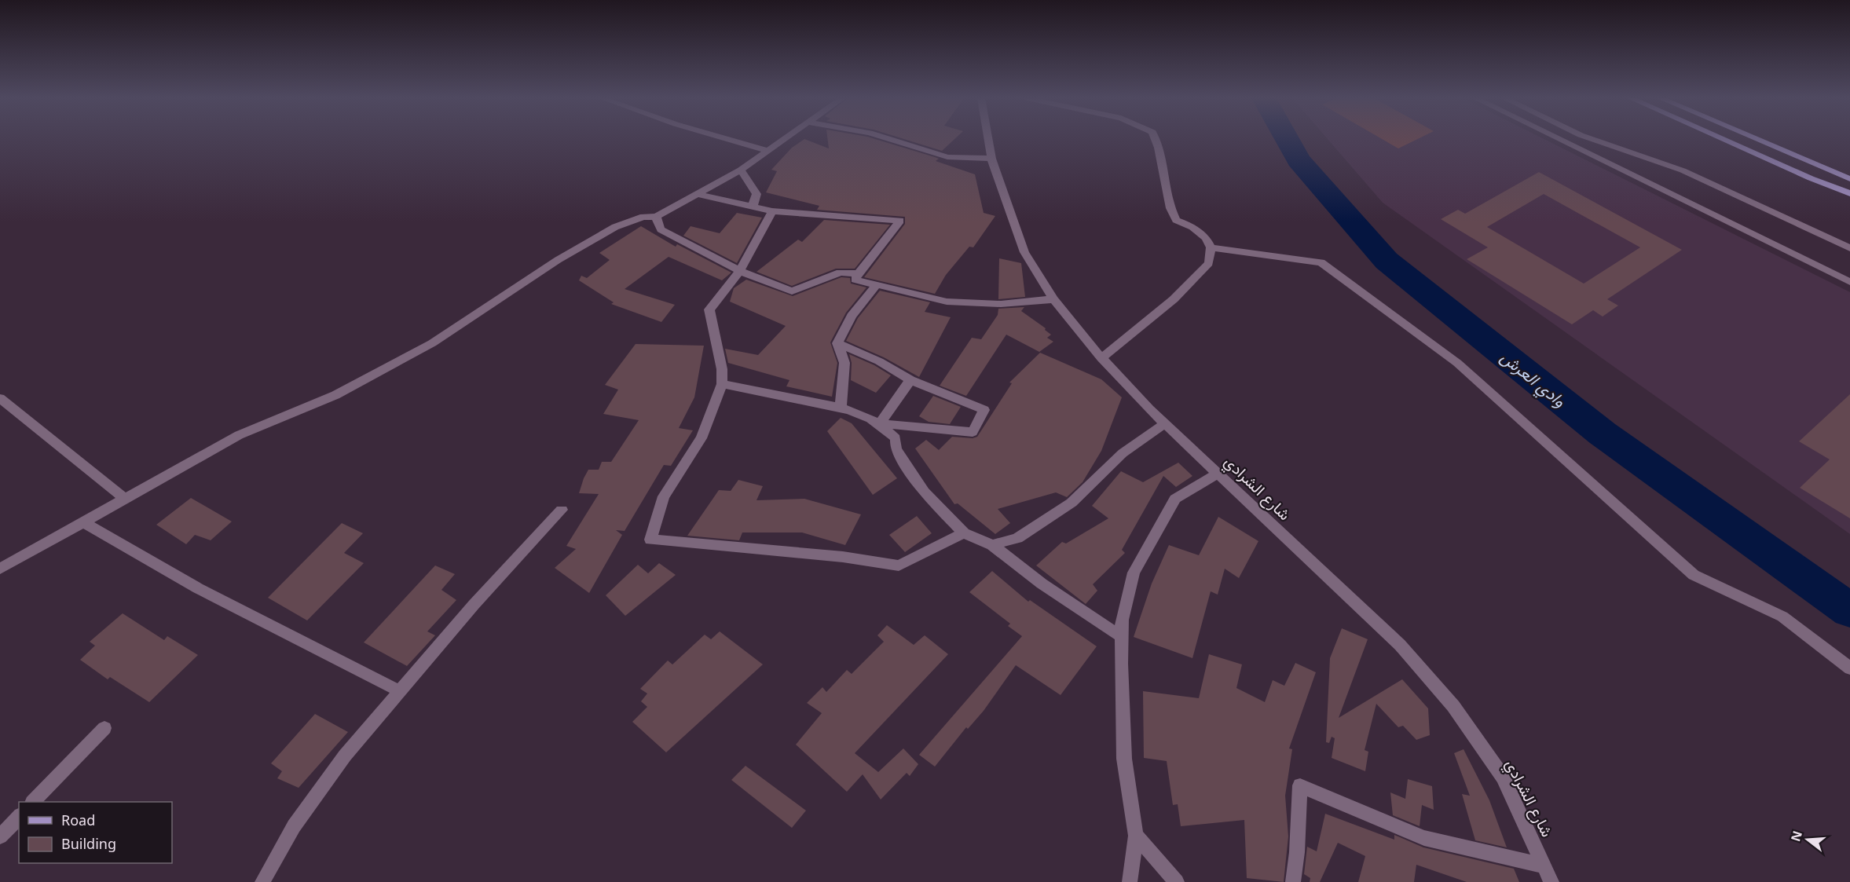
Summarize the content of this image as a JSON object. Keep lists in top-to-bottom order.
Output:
{
  "streets": {
    "street": ["شارع الشرادي"]
  },
  "water": ["وادي العرش"],
  "legend": ["Road", "Building"],
  "north": "left"
}
